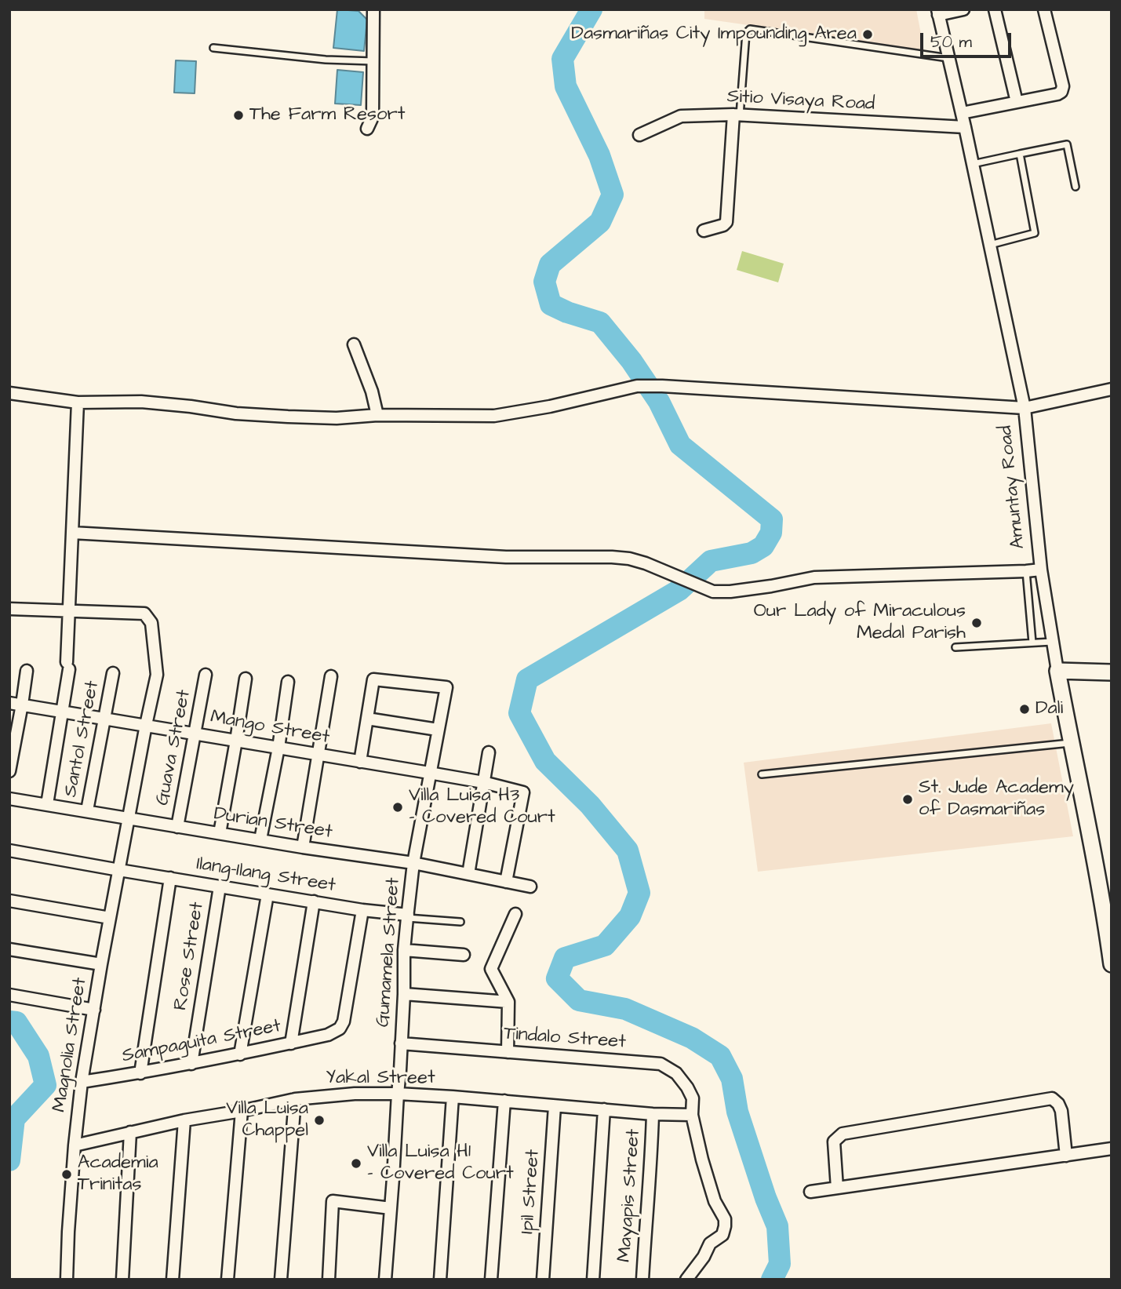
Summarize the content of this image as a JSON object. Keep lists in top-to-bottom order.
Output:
{
  "streets": {
    "street": [
      "Sitio Visaya Road",
      "Amuntay Road",
      "Mango Street",
      "Santol Street",
      "Guava Street",
      "Durian Street",
      "Ilang-Ilang Street",
      "Gumamela Street",
      "Rose Street",
      "Tindalo Street",
      "Sampaguita Street",
      "Magnolia Street",
      "Yakal Street",
      "Ipil Street",
      "Mayapis Street"
    ]
  },
  "crossings": [
    ["Sitio Visaya Road", "Amuntay Road"],
    ["Mango Street", "Santol Street"],
    ["Mango Street", "Guava Street"],
    ["Mango Street", "Durian Street"],
    ["Mango Street", "Gumamela Street"],
    ["Mango Street", "Magnolia Street"],
    ["Santol Street", "Durian Street"],
    ["Guava Street", "Durian Street"],
    ["Durian Street", "Gumamela Street"],
    ["Durian Street", "Magnolia Street"],
    ["Ilang-Ilang Street", "Gumamela Street"],
    ["Ilang-Ilang Street", "Rose Street"],
    ["Ilang-Ilang Street", "Sampaguita Street"],
    ["Ilang-Ilang Street", "Magnolia Street"],
    ["Gumamela Street", "Tindalo Street"],
    ["Gumamela Street", "Yakal Street"],
    ["Rose Street", "Sampaguita Street"],
    ["Tindalo Street", "Yakal Street"],
    ["Sampaguita Street", "Magnolia Street"],
    ["Magnolia Street", "Yakal Street"],
    ["Yakal Street", "Ipil Street"],
    ["Yakal Street", "Mayapis Street"]
  ],
  "places": [
    "Dasmariñas City Impounding Area",
    "The Farm Resort",
    "Our Lady of Miraculous Medal Parish",
    "Dali",
    "St. Jude Academy of Dasmariñas",
    "Villa Luisa H3 - Covered Court",
    "Villa Luisa Chappel",
    "Villa Luisa H1 - Covered Court",
    "Academia Trinitas"
  ],
  "scale_bar": "50 m"
}
